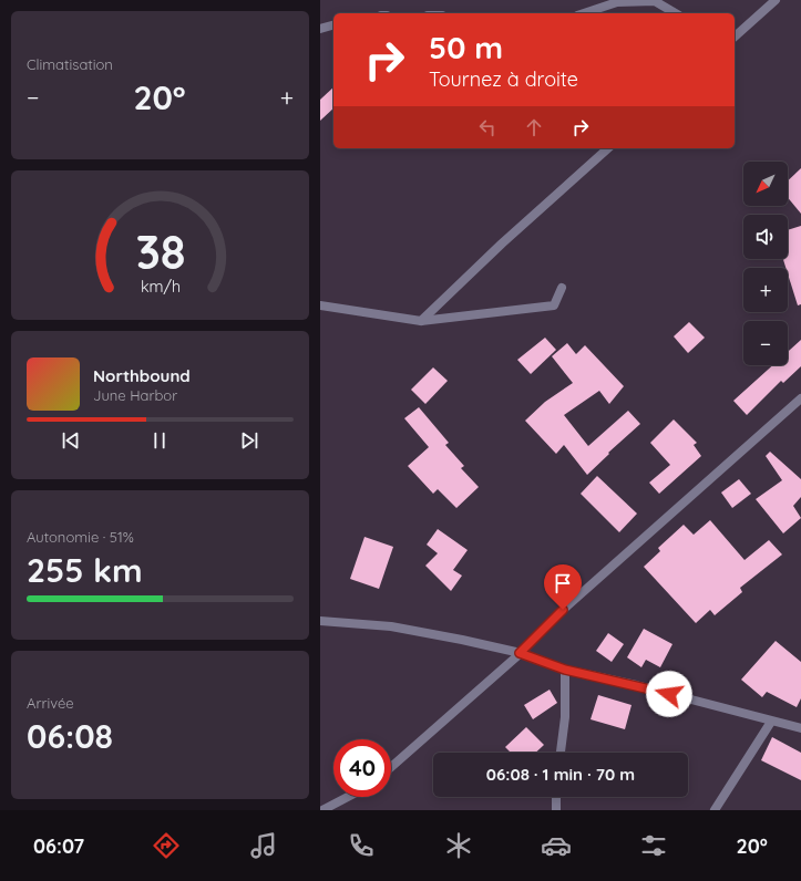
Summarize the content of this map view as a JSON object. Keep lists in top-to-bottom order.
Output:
{
  "north": "bottom left",
  "page": {
    "tile": [
      "Climatisation",
      ["Autonomie · 51%", "255 km"],
      ["Arrivée", "06:08"]
    ],
    "turn": ["50 m", "Tournez à droite"],
    "heat": ["−", "20°", "+"],
    "map_buttons": ["+", "−"],
    "song": ["Northbound", "June Harbor"],
    "limit": "40",
    "trip": "06:08 · 1 min · 70 m",
    "tabs": ["06:07", "20°"],
    "gauge": ["38", "km/h"]
  }
}
